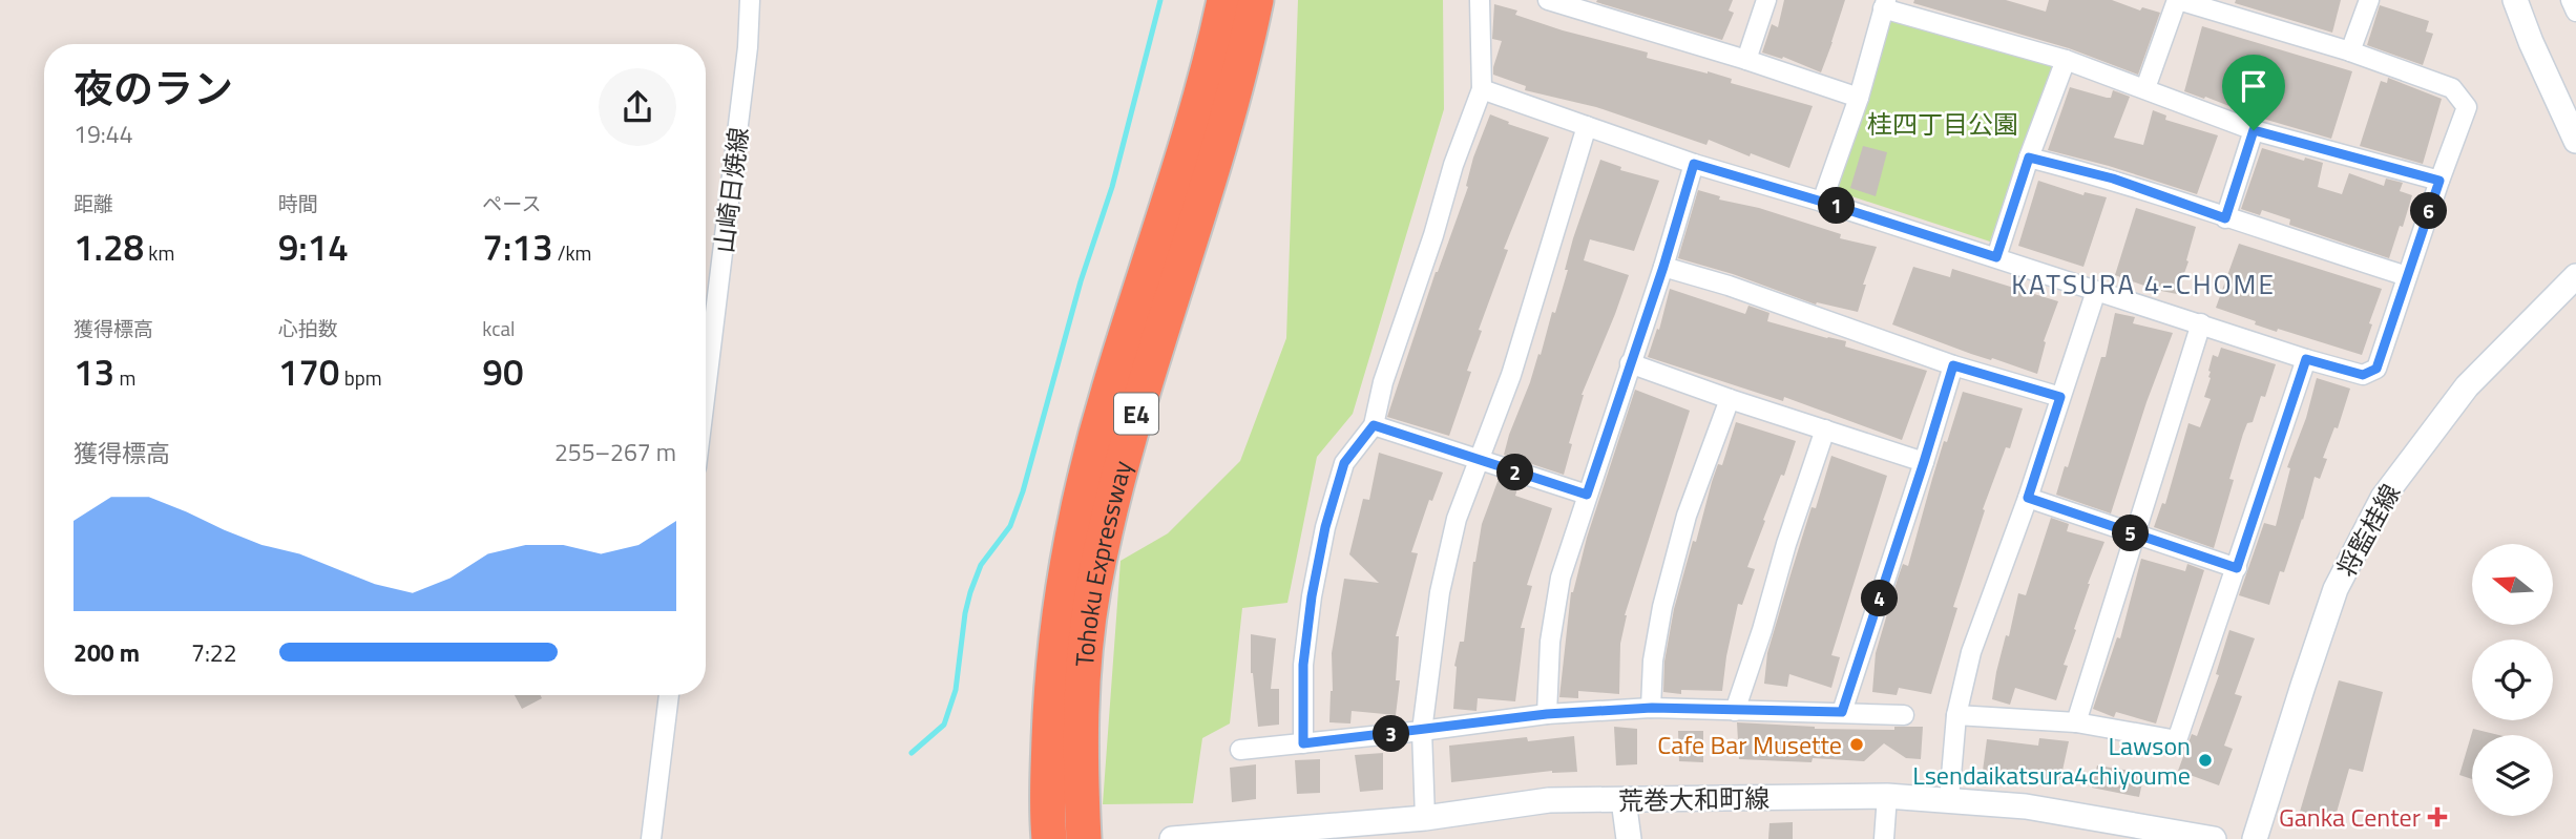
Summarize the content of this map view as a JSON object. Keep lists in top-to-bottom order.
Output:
{
  "streets": {
    "highway": ["E4", "Tohoku Expressway"],
    "street": ["山崎日焼線", "将監桂線", "荒巻大和町線"]
  },
  "districts": ["KATSURA 4-CHOME"],
  "parks": ["桂四丁目公園"],
  "places": {
    "other": ["Cafe Bar Musette", "Lawson Lsendaikatsura4chiyoume"],
    "health": ["Ganka Center"]
  },
  "north": "left",
  "page": {
    "heading": ["夜のラン", "19:44"],
    "stats": [
      ["距離", "1.28 km"],
      ["時間", "9:14"],
      ["ペース", "7:13 /km"],
      ["獲得標高", "13 m"],
      ["心拍数", "170 bpm"],
      ["kcal", "90"]
    ],
    "pins": [
      "1",
      "6",
      "2",
      "5",
      "4",
      "3"
    ],
    "chart": ["獲得標高", "255–267 m"],
    "list": [
      {
        "name": "200 m",
        "note": "7:22"
      }
    ]
  }
}
